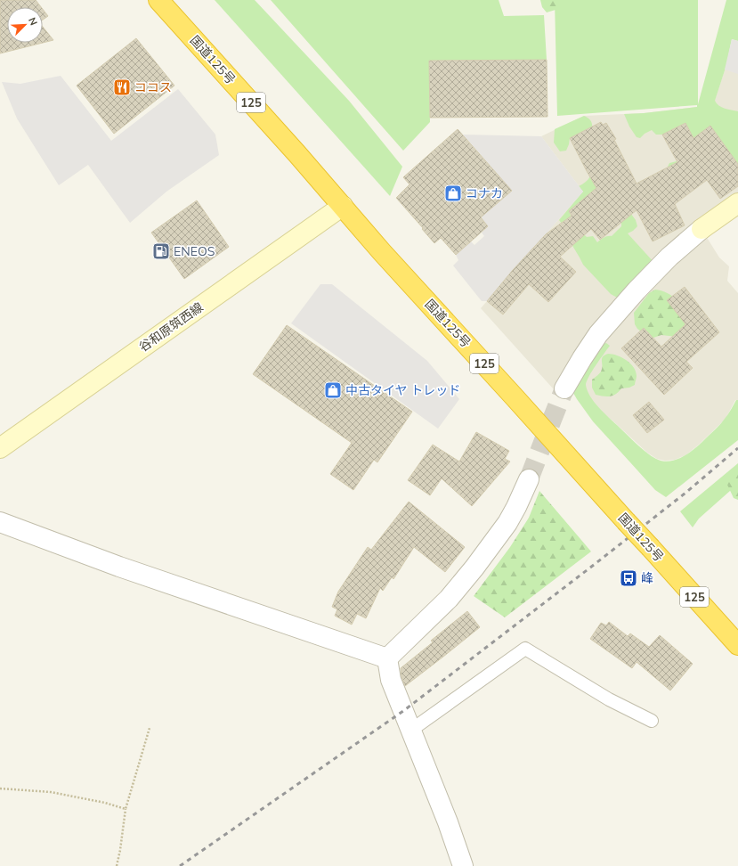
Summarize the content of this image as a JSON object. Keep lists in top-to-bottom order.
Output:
{
  "streets": {
    "highway": ["国道125号", "125"],
    "main road": ["谷和原筑西線"]
  },
  "crossings": [
    ["国道125号", "谷和原筑西線"]
  ],
  "places": {
    "restaurant": ["ココス"],
    "shop": ["コナカ", "中古タイヤ トレッド"],
    "fuel station": ["ENEOS"],
    "bus stop": ["峰"]
  },
  "north": "top right"
}
